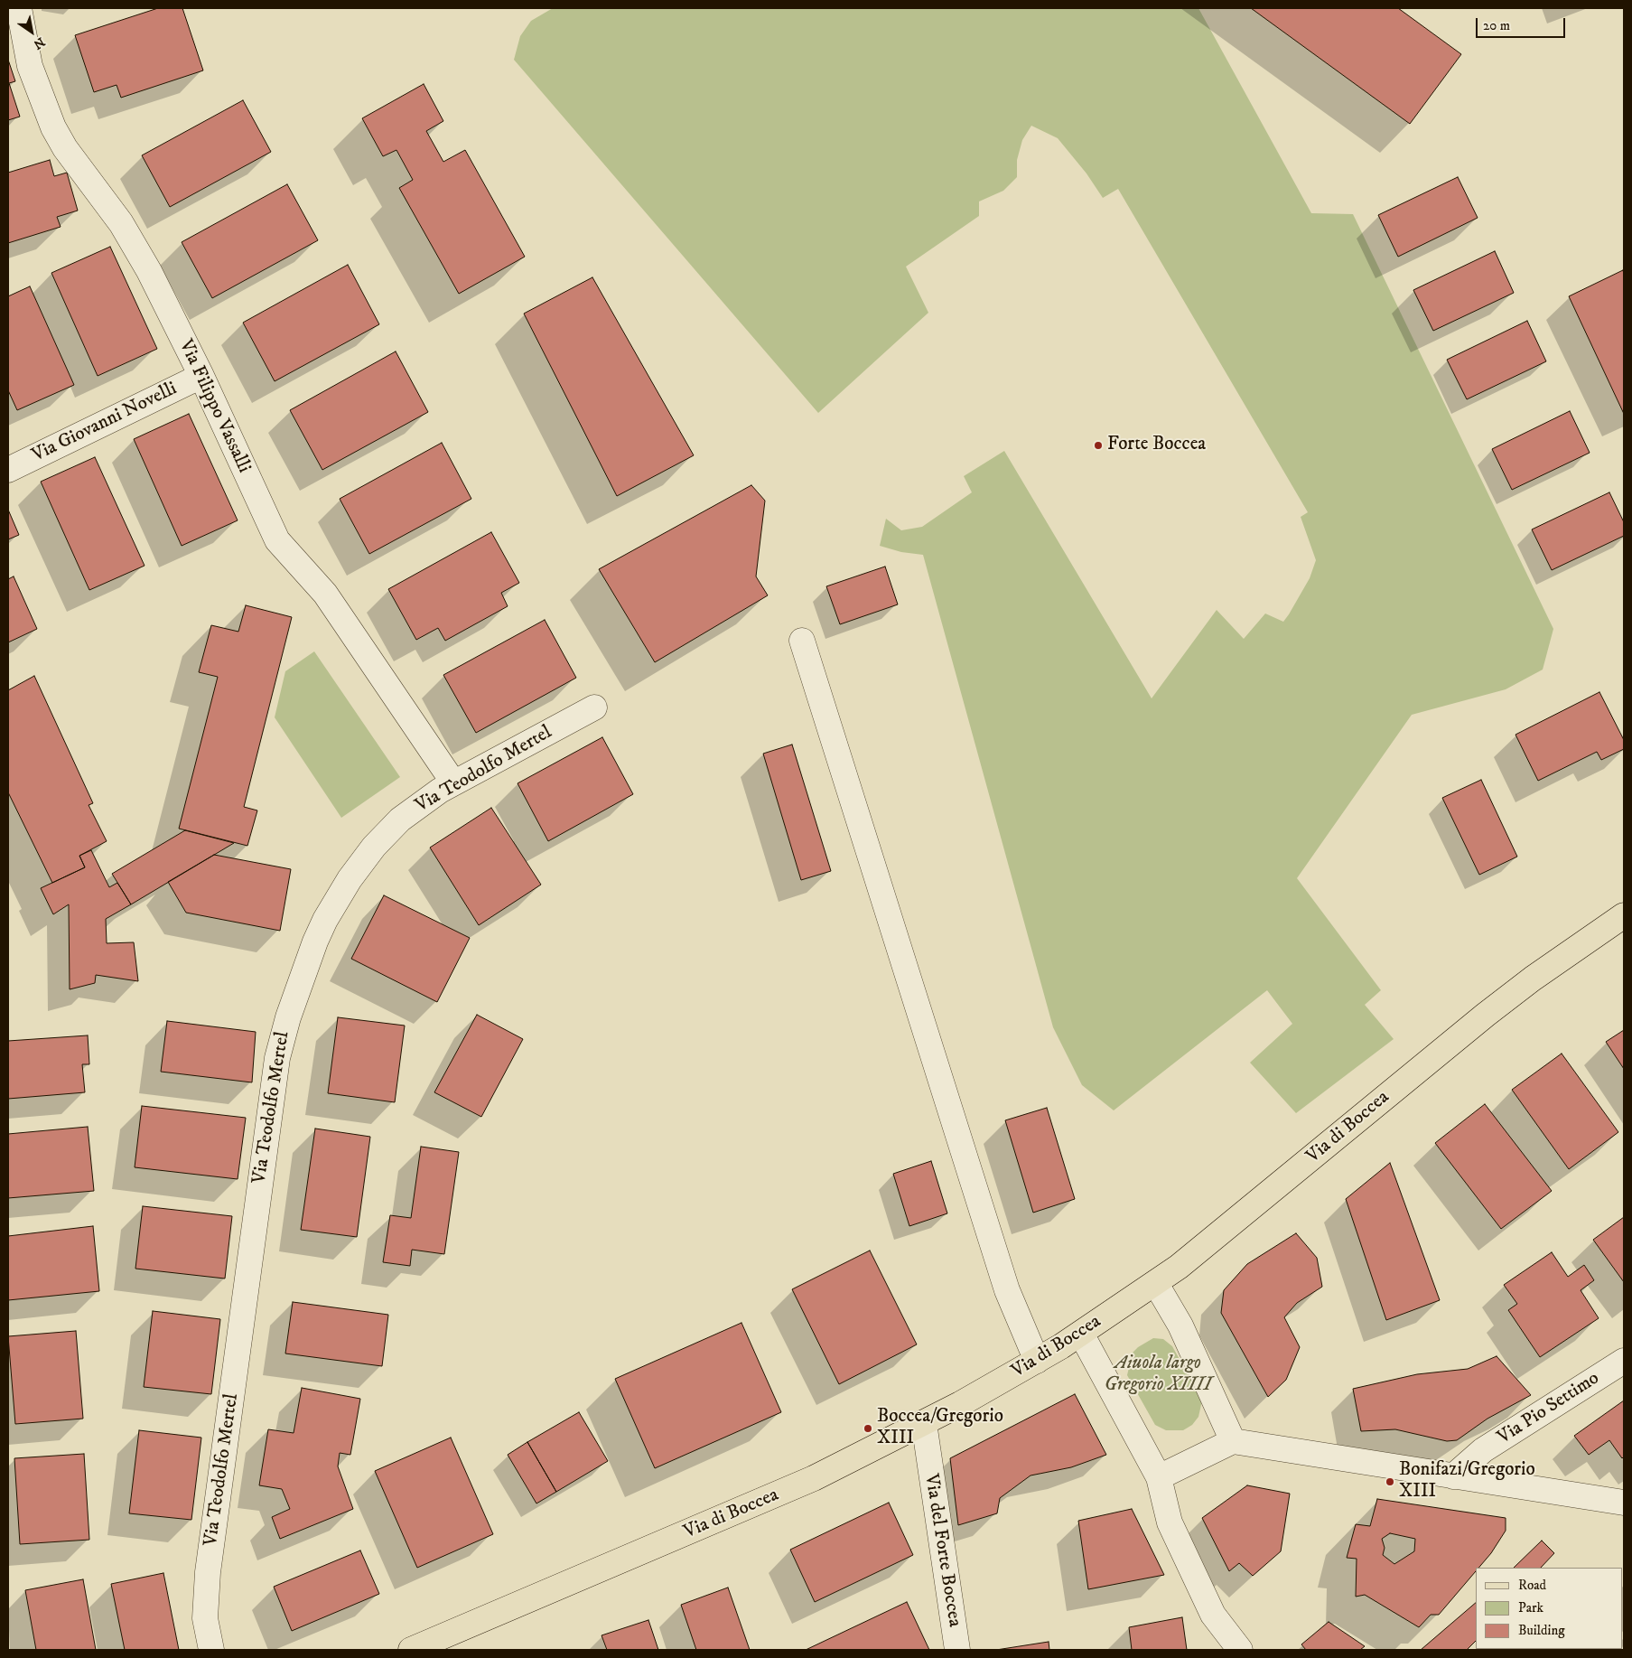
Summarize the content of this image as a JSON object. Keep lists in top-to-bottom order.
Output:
{
  "streets": {
    "main road": ["Via di Boccea"],
    "street": [
      "Via Filippo Vassalli",
      "Via Giovanni Novelli",
      "Via Teodolfo Mertel",
      "Via Pio Settimo",
      "Via del Forte Boccea"
    ]
  },
  "crossings": [
    ["Via Filippo Vassalli", "Via Giovanni Novelli"],
    ["Via Filippo Vassalli", "Via Teodolfo Mertel"],
    ["Via di Boccea", "Via del Forte Boccea"]
  ],
  "parks": ["Aiuola largo Gregorio XIIII"],
  "places": ["Forte Boccea", "Boccea/Gregorio XIII", "Bonifazi/Gregorio XIII"],
  "legend": ["Road", "Park", "Building"],
  "scale_bar": "20 m",
  "north": "bottom right"
}
